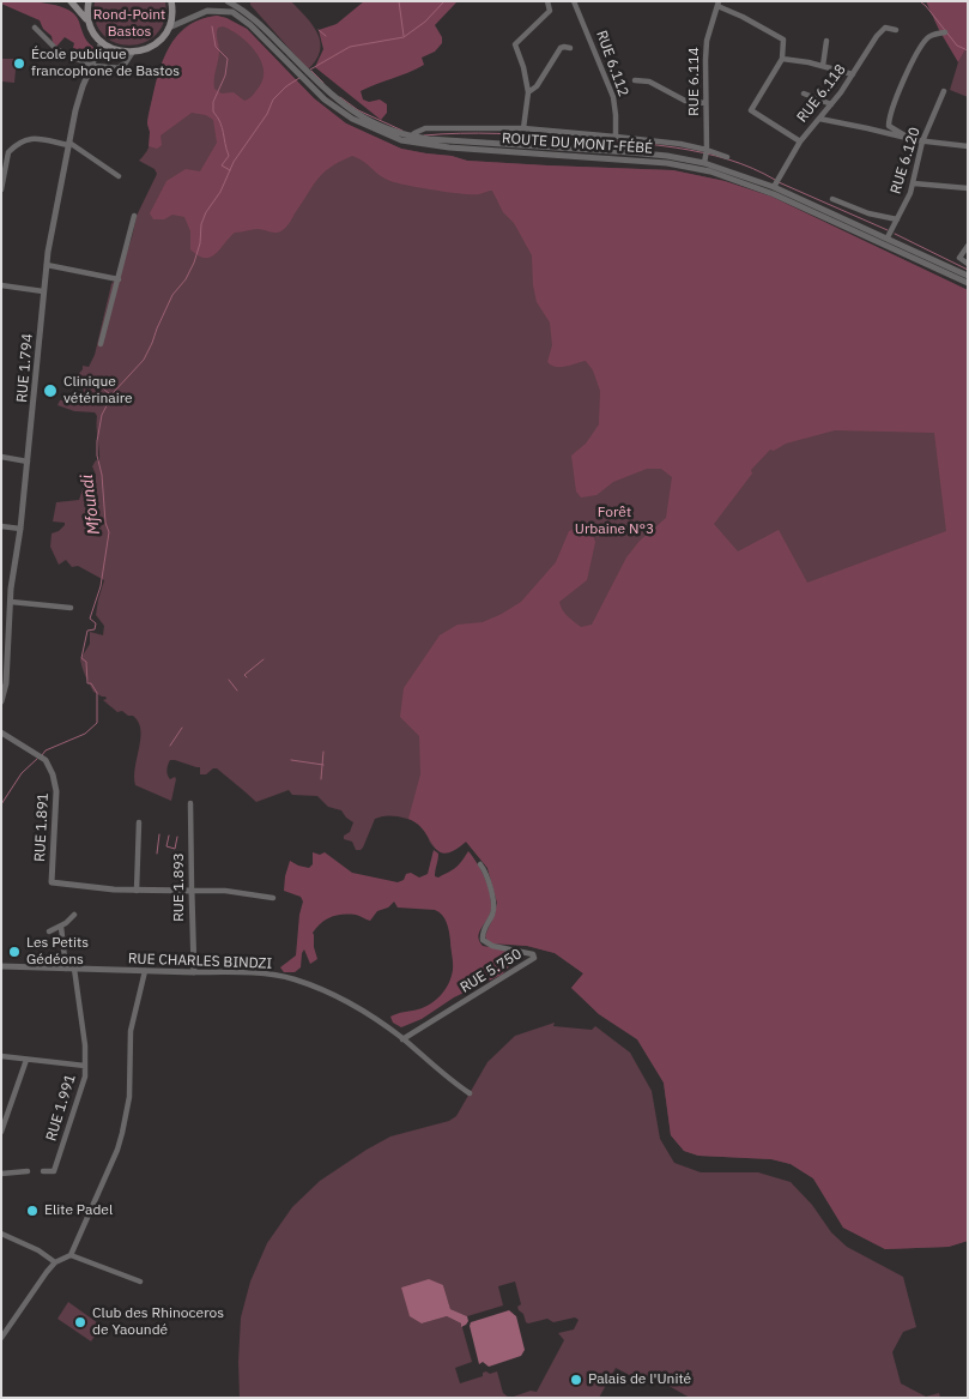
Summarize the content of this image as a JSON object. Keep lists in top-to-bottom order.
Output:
{
  "streets": {
    "street": [
      "RUE 6.112",
      "RUE 6.114",
      "RUE 6.118",
      "ROUTE DU MONT-FÉBÉ",
      "RUE 6.120",
      "RUE 1.794",
      "RUE 1.891",
      "RUE 1.893",
      "RUE CHARLES BINDZI",
      "RUE 5.750",
      "RUE 1.991"
    ]
  },
  "crossings": [
    ["RUE 6.114", "ROUTE DU MONT-FÉBÉ"],
    ["RUE 6.118", "ROUTE DU MONT-FÉBÉ"],
    ["ROUTE DU MONT-FÉBÉ", "RUE 6.120"],
    ["RUE 1.891", "RUE 1.893"],
    ["RUE 1.893", "RUE CHARLES BINDZI"],
    ["RUE CHARLES BINDZI", "RUE 5.750"],
    ["RUE CHARLES BINDZI", "RUE 1.991"]
  ],
  "water": ["Mfoundi"],
  "parks": ["Rond-Point Bastos", "Forêt Urbaine N°3"],
  "places": [
    "École publique francophone de Bastos",
    "Clinique vétérinaire",
    "Les Petits Gédéons",
    "Elite Padel",
    "Club des Rhinoceros de Yaoundé",
    "Palais de l'Unité"
  ]
}
